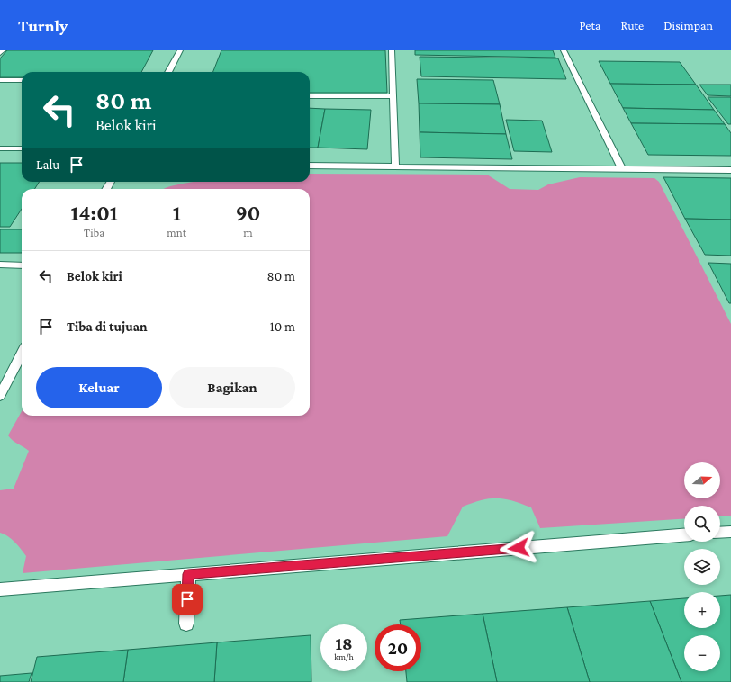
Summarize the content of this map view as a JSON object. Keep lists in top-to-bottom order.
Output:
{
  "north": "right",
  "page": {
    "header": "Turnly",
    "nav": ["Peta", "Rute", "Disimpan"],
    "turn": ["80 m", "Belok kiri"],
    "then": "Lalu",
    "eta": [
      "14:01",
      "Tiba",
      "1",
      "mnt",
      "90",
      "m"
    ],
    "list": [
      {
        "name": "Belok kiri",
        "value": "80 m"
      },
      {
        "name": "Tiba di tujuan",
        "value": "10 m"
      }
    ],
    "buttons": ["Keluar", "Bagikan"],
    "map_buttons": ["+", "−"],
    "speed": "18 km/h",
    "limit": "20"
  }
}
